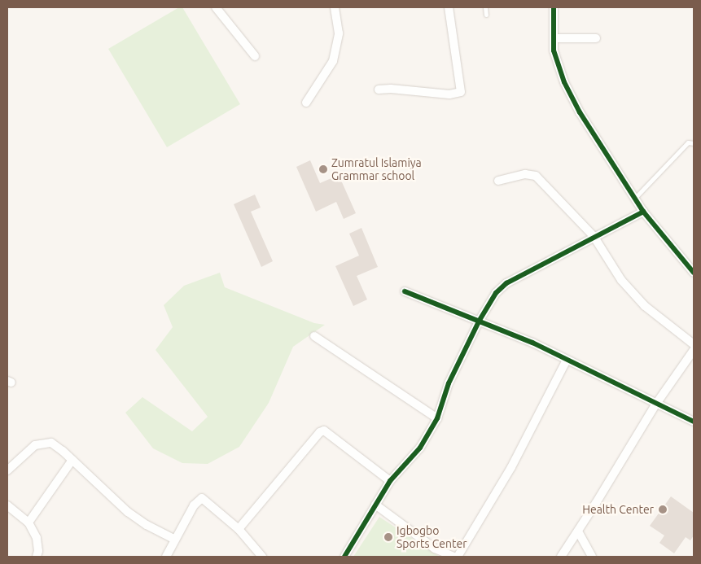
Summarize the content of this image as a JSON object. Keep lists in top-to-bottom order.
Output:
{
  "places": ["Zumratul Islamiya Grammar school", "Health Center", "Igbogbo Sports Center"]
}
